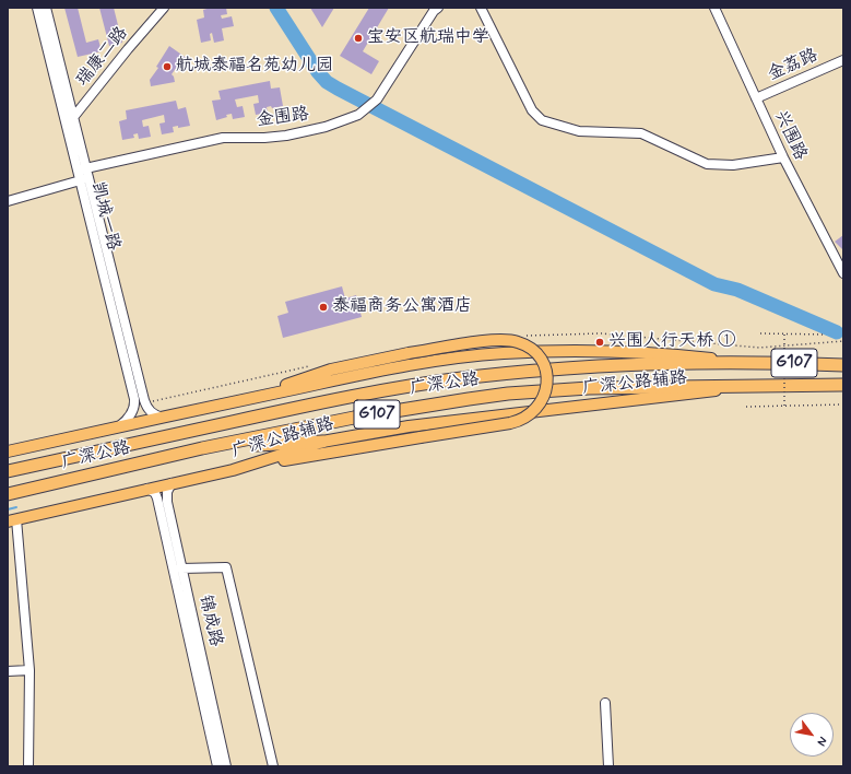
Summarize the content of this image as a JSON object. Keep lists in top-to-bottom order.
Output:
{
  "streets": {
    "highway": ["G107", "广深公路"],
    "main road": ["广深公路辅路"],
    "street": [
      "瑞康二路",
      "金荔路",
      "金围路",
      "兴围路",
      "凯城一路",
      "锦成路"
    ]
  },
  "crossings": [
    ["瑞康二路", "凯城一路"],
    ["金荔路", "兴围路"],
    ["金围路", "凯城一路"],
    ["凯城一路", "广深公路辅路"],
    ["广深公路辅路", "广深公路"],
    ["广深公路辅路", "锦成路"]
  ],
  "places": [
    "宝安区航瑞中学",
    "航城泰福名苑幼儿园",
    "泰福商务公寓酒店",
    "兴围人行天桥 ①"
  ],
  "north": "bottom right"
}
